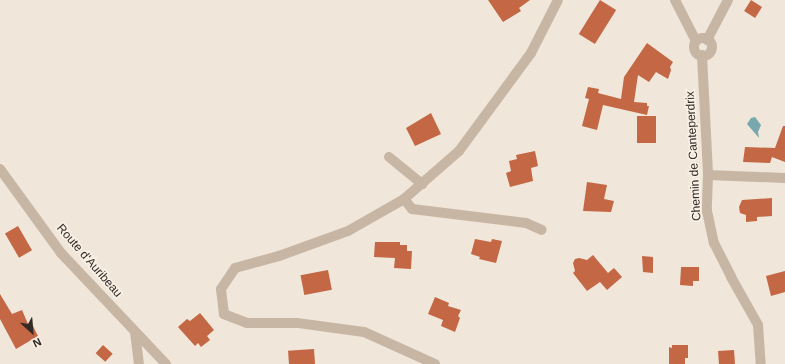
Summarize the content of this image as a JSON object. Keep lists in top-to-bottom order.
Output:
{
  "streets": {
    "street": ["Chemin de Canteperdrix", "Route d'Auribeau"]
  },
  "north": "bottom right"
}
